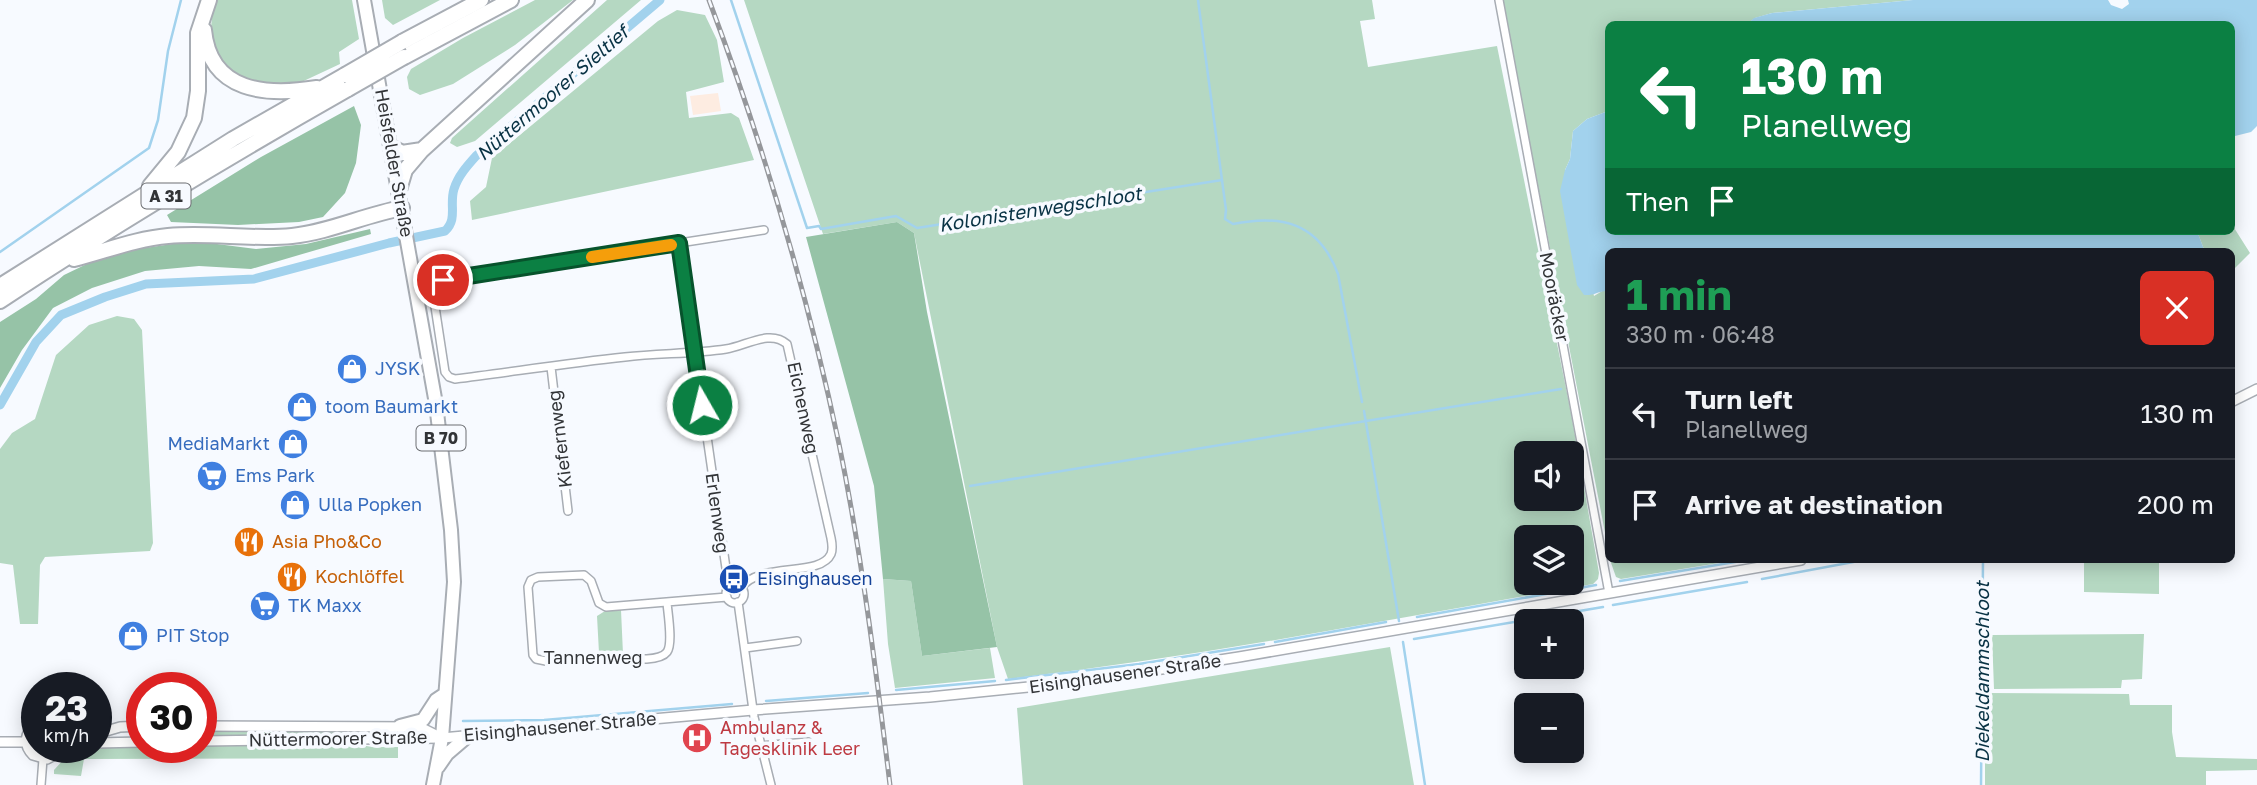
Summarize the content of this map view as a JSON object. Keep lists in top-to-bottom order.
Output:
{
  "streets": {
    "highway": ["A 31"],
    "main road": ["Heisfelder Straße", "B 70"],
    "street": [
      "Mooräcker",
      "Eichenweg",
      "Kiefernweg",
      "Erlenweg",
      "Tannenweg",
      "Eisinghausener Straße",
      "Nüttermoorer Straße"
    ]
  },
  "crossings": [
    ["Heisfelder Straße", "B 70"],
    ["Heisfelder Straße", "Eisinghausener Straße"],
    ["Heisfelder Straße", "Nüttermoorer Straße"],
    ["Mooräcker", "Eisinghausener Straße"],
    ["Eichenweg", "Kiefernweg"],
    ["Eichenweg", "Erlenweg"],
    ["Eichenweg", "Tannenweg"],
    ["B 70", "Eisinghausener Straße"],
    ["Eisinghausener Straße", "Nüttermoorer Straße"]
  ],
  "water": ["Nüttermoorer Sieltief", "Kolonistenwegschloot", "Diekeldammschloot"],
  "places": {
    "shop": [
      "JYSK",
      "toom Baumarkt",
      "MediaMarkt",
      "Ulla Popken",
      "PIT Stop"
    ],
    "supermarket": ["Ems Park", "TK Maxx"],
    "restaurant": ["Asia Pho&Co", "Kochlöffel"],
    "bus stop": ["Eisinghausen"],
    "hospital": ["Ambulanz & Tagesklinik Leer"]
  },
  "page": {
    "turn": ["130 m", "Planellweg"],
    "then": "Then",
    "heading": ["1 min", "330 m · 06:48"],
    "list": [
      {
        "name": "Turn left",
        "note": "Planellweg",
        "value": "130 m"
      },
      {
        "name": "Arrive at destination",
        "value": "200 m"
      }
    ],
    "map_buttons": ["+", "−"],
    "speed": "23 km/h",
    "limit": "30"
  }
}
